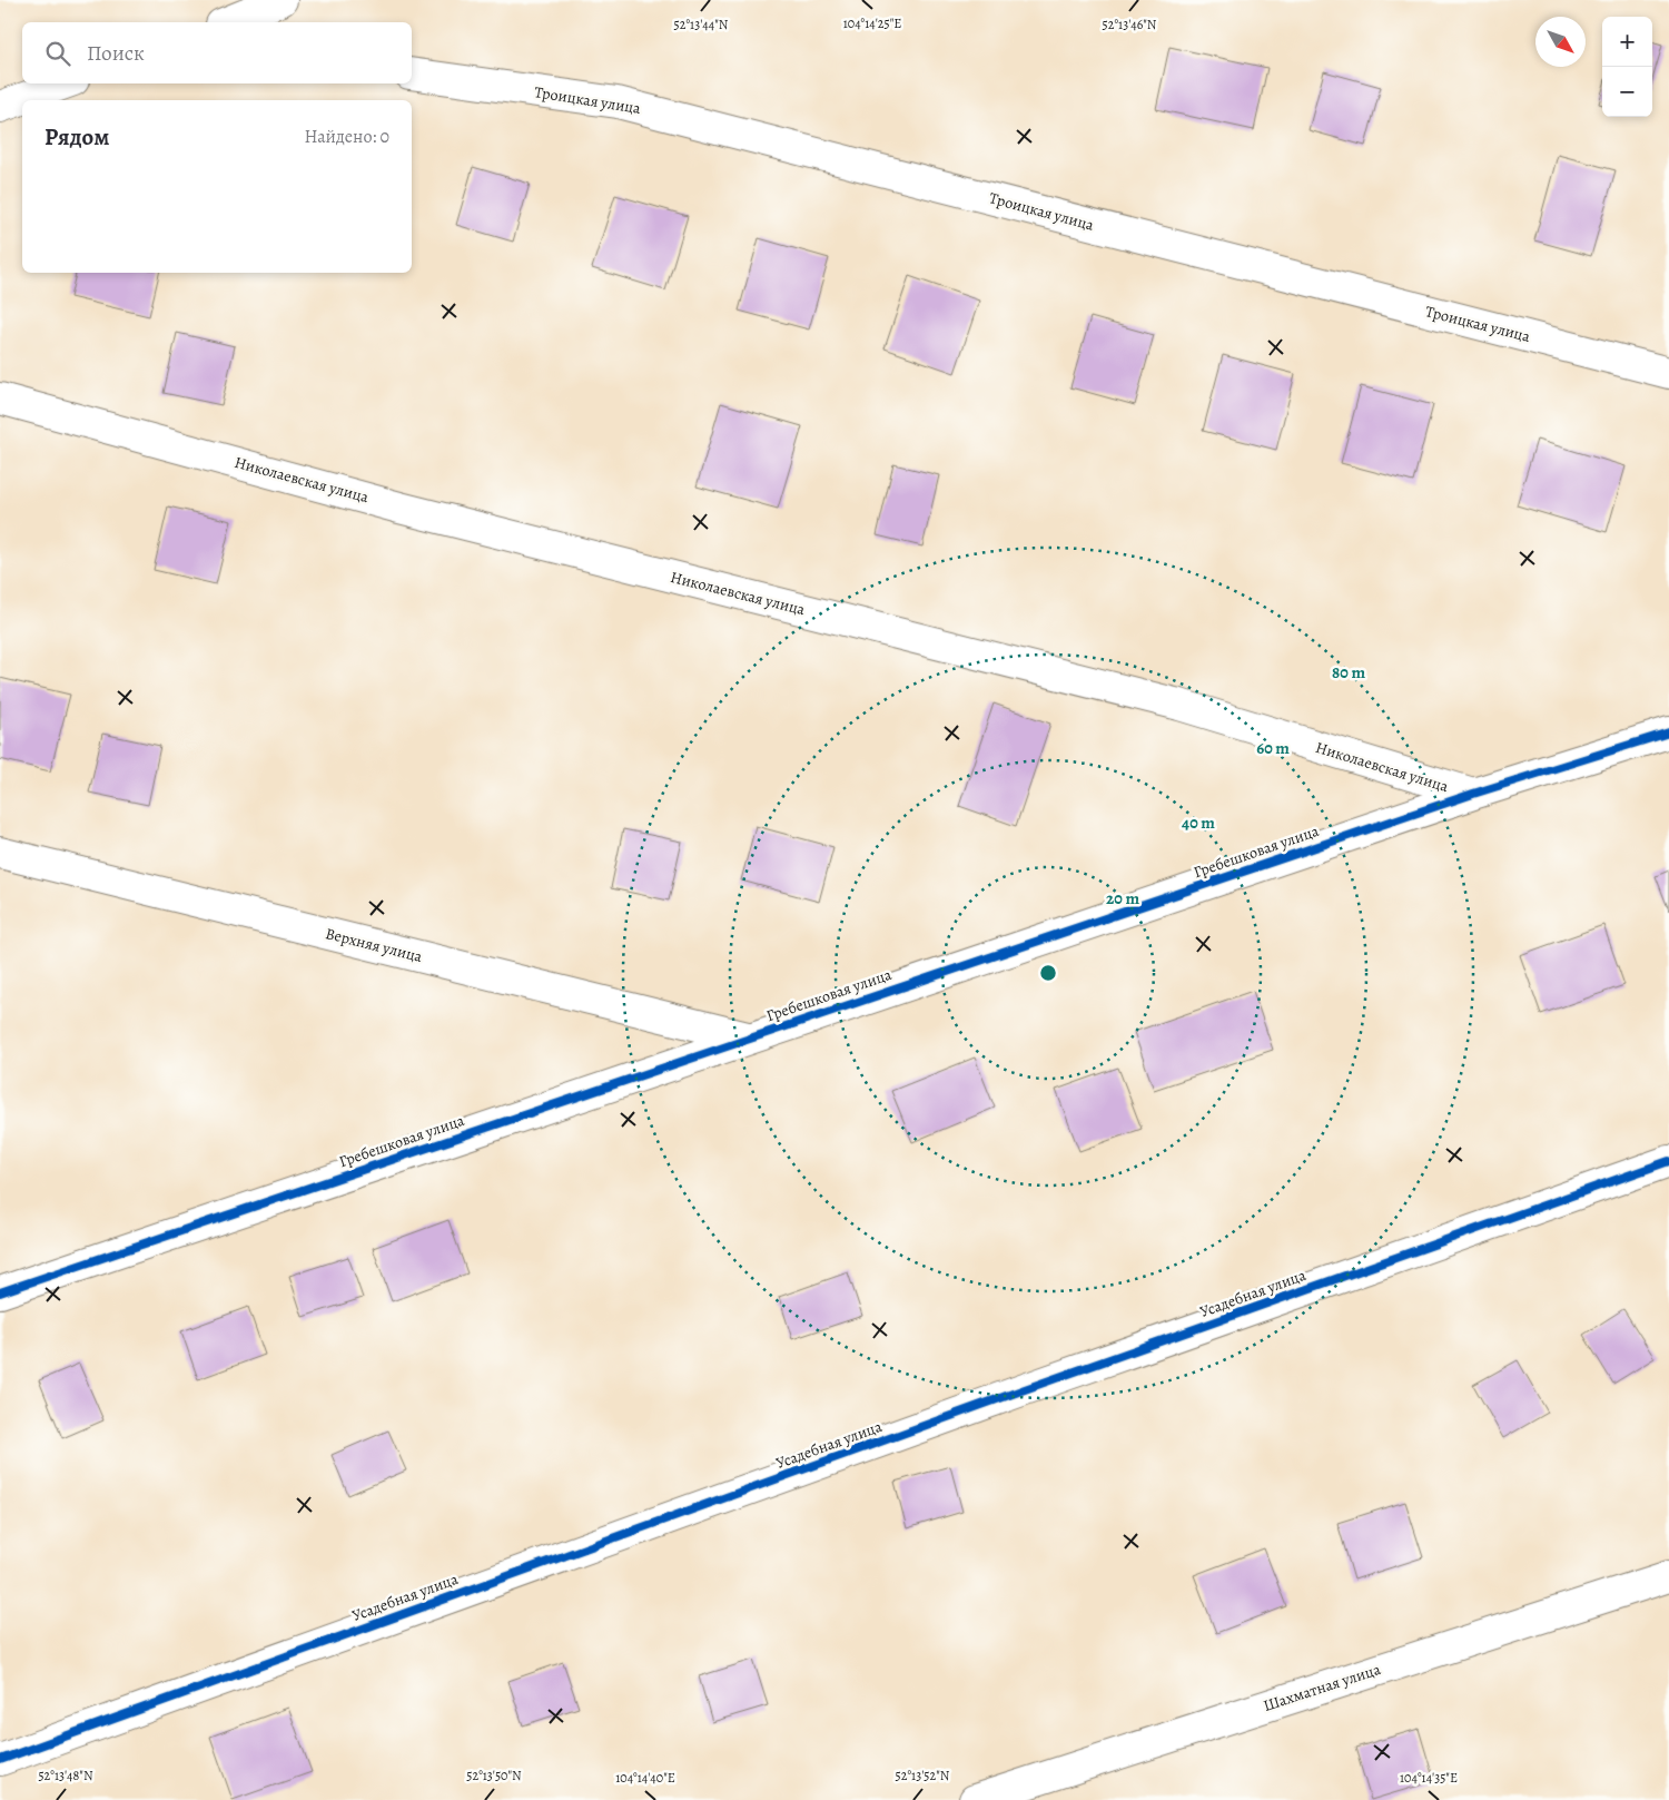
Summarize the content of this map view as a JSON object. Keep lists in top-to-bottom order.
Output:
{
  "streets": {
    "street": [
      "Троицкая улица",
      "Николаевская улица",
      "Гребешковая улица",
      "Верхняя улица",
      "Усадебная улица",
      "Шахматная улица"
    ]
  },
  "crossings": [
    ["Николаевская улица", "Гребешковая улица"],
    ["Гребешковая улица", "Верхняя улица"]
  ],
  "north": "bottom right",
  "page": {
    "map_buttons": ["+", "−"],
    "search": "Поиск",
    "heading": ["Рядом", "Найдено: 0"]
  },
  "coordinates": [
    "104°14'25\"E",
    "52°13'44\"N",
    "52°13'46\"N",
    "52°13'48\"N",
    "52°13'50\"N",
    "52°13'52\"N",
    "104°14'40\"E",
    "104°14'35\"E"
  ],
  "rings": [
    "80 m",
    "60 m",
    "40 m",
    "20 m"
  ]
}
